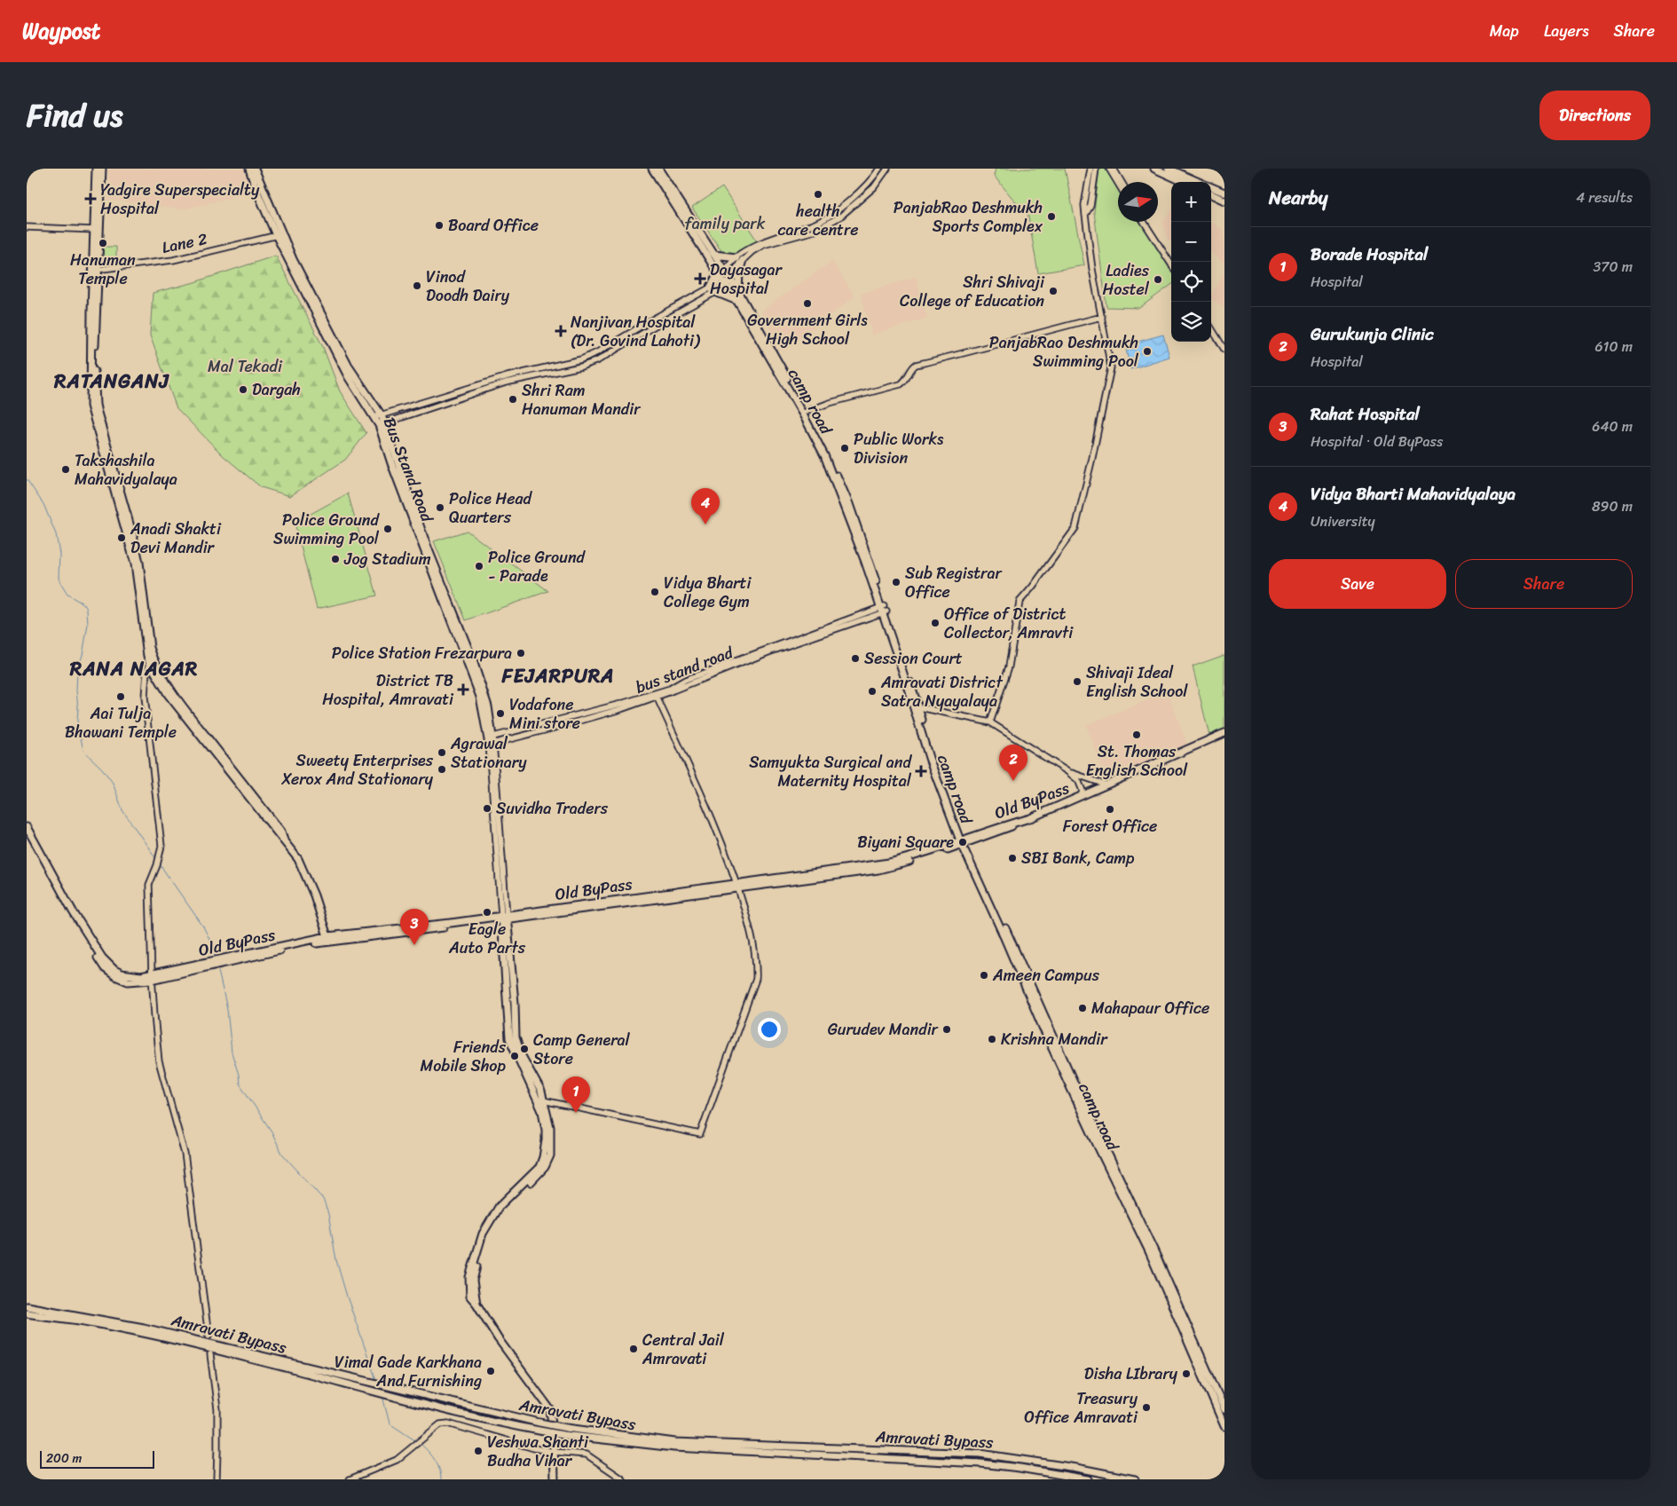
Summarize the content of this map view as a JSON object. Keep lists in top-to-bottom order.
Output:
{
  "streets": {
    "main road": [
      "camp road",
      "Bus Stand Road",
      "Old ByPass",
      "Amravati Bypass"
    ],
    "street": ["Lane 2", "bus stand road"]
  },
  "crossings": [
    ["Lane 2", "Bus Stand Road"],
    ["camp road", "bus stand road"],
    ["camp road", "Old ByPass"],
    ["Bus Stand Road", "bus stand road"]
  ],
  "districts": ["RATANGANJ", "RANA NAGAR", "FEJARPURA"],
  "parks": ["family park", "Mal Tekadi"],
  "places": {
    "other": [
      "health care centre",
      "PanjabRao Deshmukh Sports Complex",
      "Board Office",
      "Hanuman Temple",
      "Ladies Hostel",
      "Vinod Doodh Dairy",
      "Shri Shivaji College of Education",
      "Government Girls High School",
      "PanjabRao Deshmukh Swimming Pool",
      "Dargah",
      "Shri Ram Hanuman Mandir",
      "Public Works Division",
      "Takshashila Mahavidyalaya",
      "Police Head Quarters",
      "Police Ground Swimming Pool",
      "Anadi Shakti Devi Mandir",
      "Jog Stadium",
      "Police Ground - Parade",
      "Sub Registrar Office",
      "Vidya Bharti College Gym",
      "Office of District Collector, Amravti",
      "Police Station Frezarpura",
      "Session Court",
      "Shivaji Ideal English School",
      "Amravati District Satra Nyayalaya",
      "Aai Tulja Bhawani Temple",
      "Vodafone Mini store",
      "St. Thomas English School",
      "Agrawal Stationary",
      "Sweety Enterprises Xerox And Stationary",
      "Suvidha Traders",
      "Forest Office",
      "Biyani Square",
      "SBI Bank, Camp",
      "Eagle Auto Parts",
      "Ameen Campus",
      "Mahapaur Office",
      "Gurudev Mandir",
      "Krishna Mandir",
      "Camp General Store",
      "Friends Mobile Shop",
      "Central Jail Amravati",
      "Vimal Gade Karkhana And Furnishing",
      "Disha LIbrary",
      "Treasury Office Amravati",
      "Veshwa Shanti Budha Vihar"
    ],
    "health": [
      "Yadgire Superspecialty Hospital",
      "Dayasagar Hospital",
      "Nanjivan Hospital (Dr. Govind Lahoti)",
      "District TB Hospital, Amravati",
      "Samyukta Surgical and Maternity Hospital"
    ]
  },
  "scale_bar": "200 m",
  "north": "right",
  "page": {
    "header": "Waypost",
    "nav": ["Map", "Layers", "Share"],
    "title": "Find us",
    "buttons": [
      "Directions",
      ["Save", "Share"]
    ],
    "heading": ["Nearby", "4 results"],
    "map_buttons": ["+", "−"],
    "list": [
      {
        "mark": "1",
        "name": "Borade Hospital",
        "note": "Hospital",
        "value": "370 m"
      },
      {
        "mark": "2",
        "name": "Gurukunja Clinic",
        "note": "Hospital",
        "value": "610 m"
      },
      {
        "mark": "3",
        "name": "Rahat Hospital",
        "note": "Hospital · Old ByPass",
        "value": "640 m"
      },
      {
        "mark": "4",
        "name": "Vidya Bharti Mahavidyalaya",
        "note": "University",
        "value": "890 m"
      }
    ],
    "pins": [
      "4",
      "2",
      "3",
      "1"
    ],
    "scale": "200 m"
  }
}
